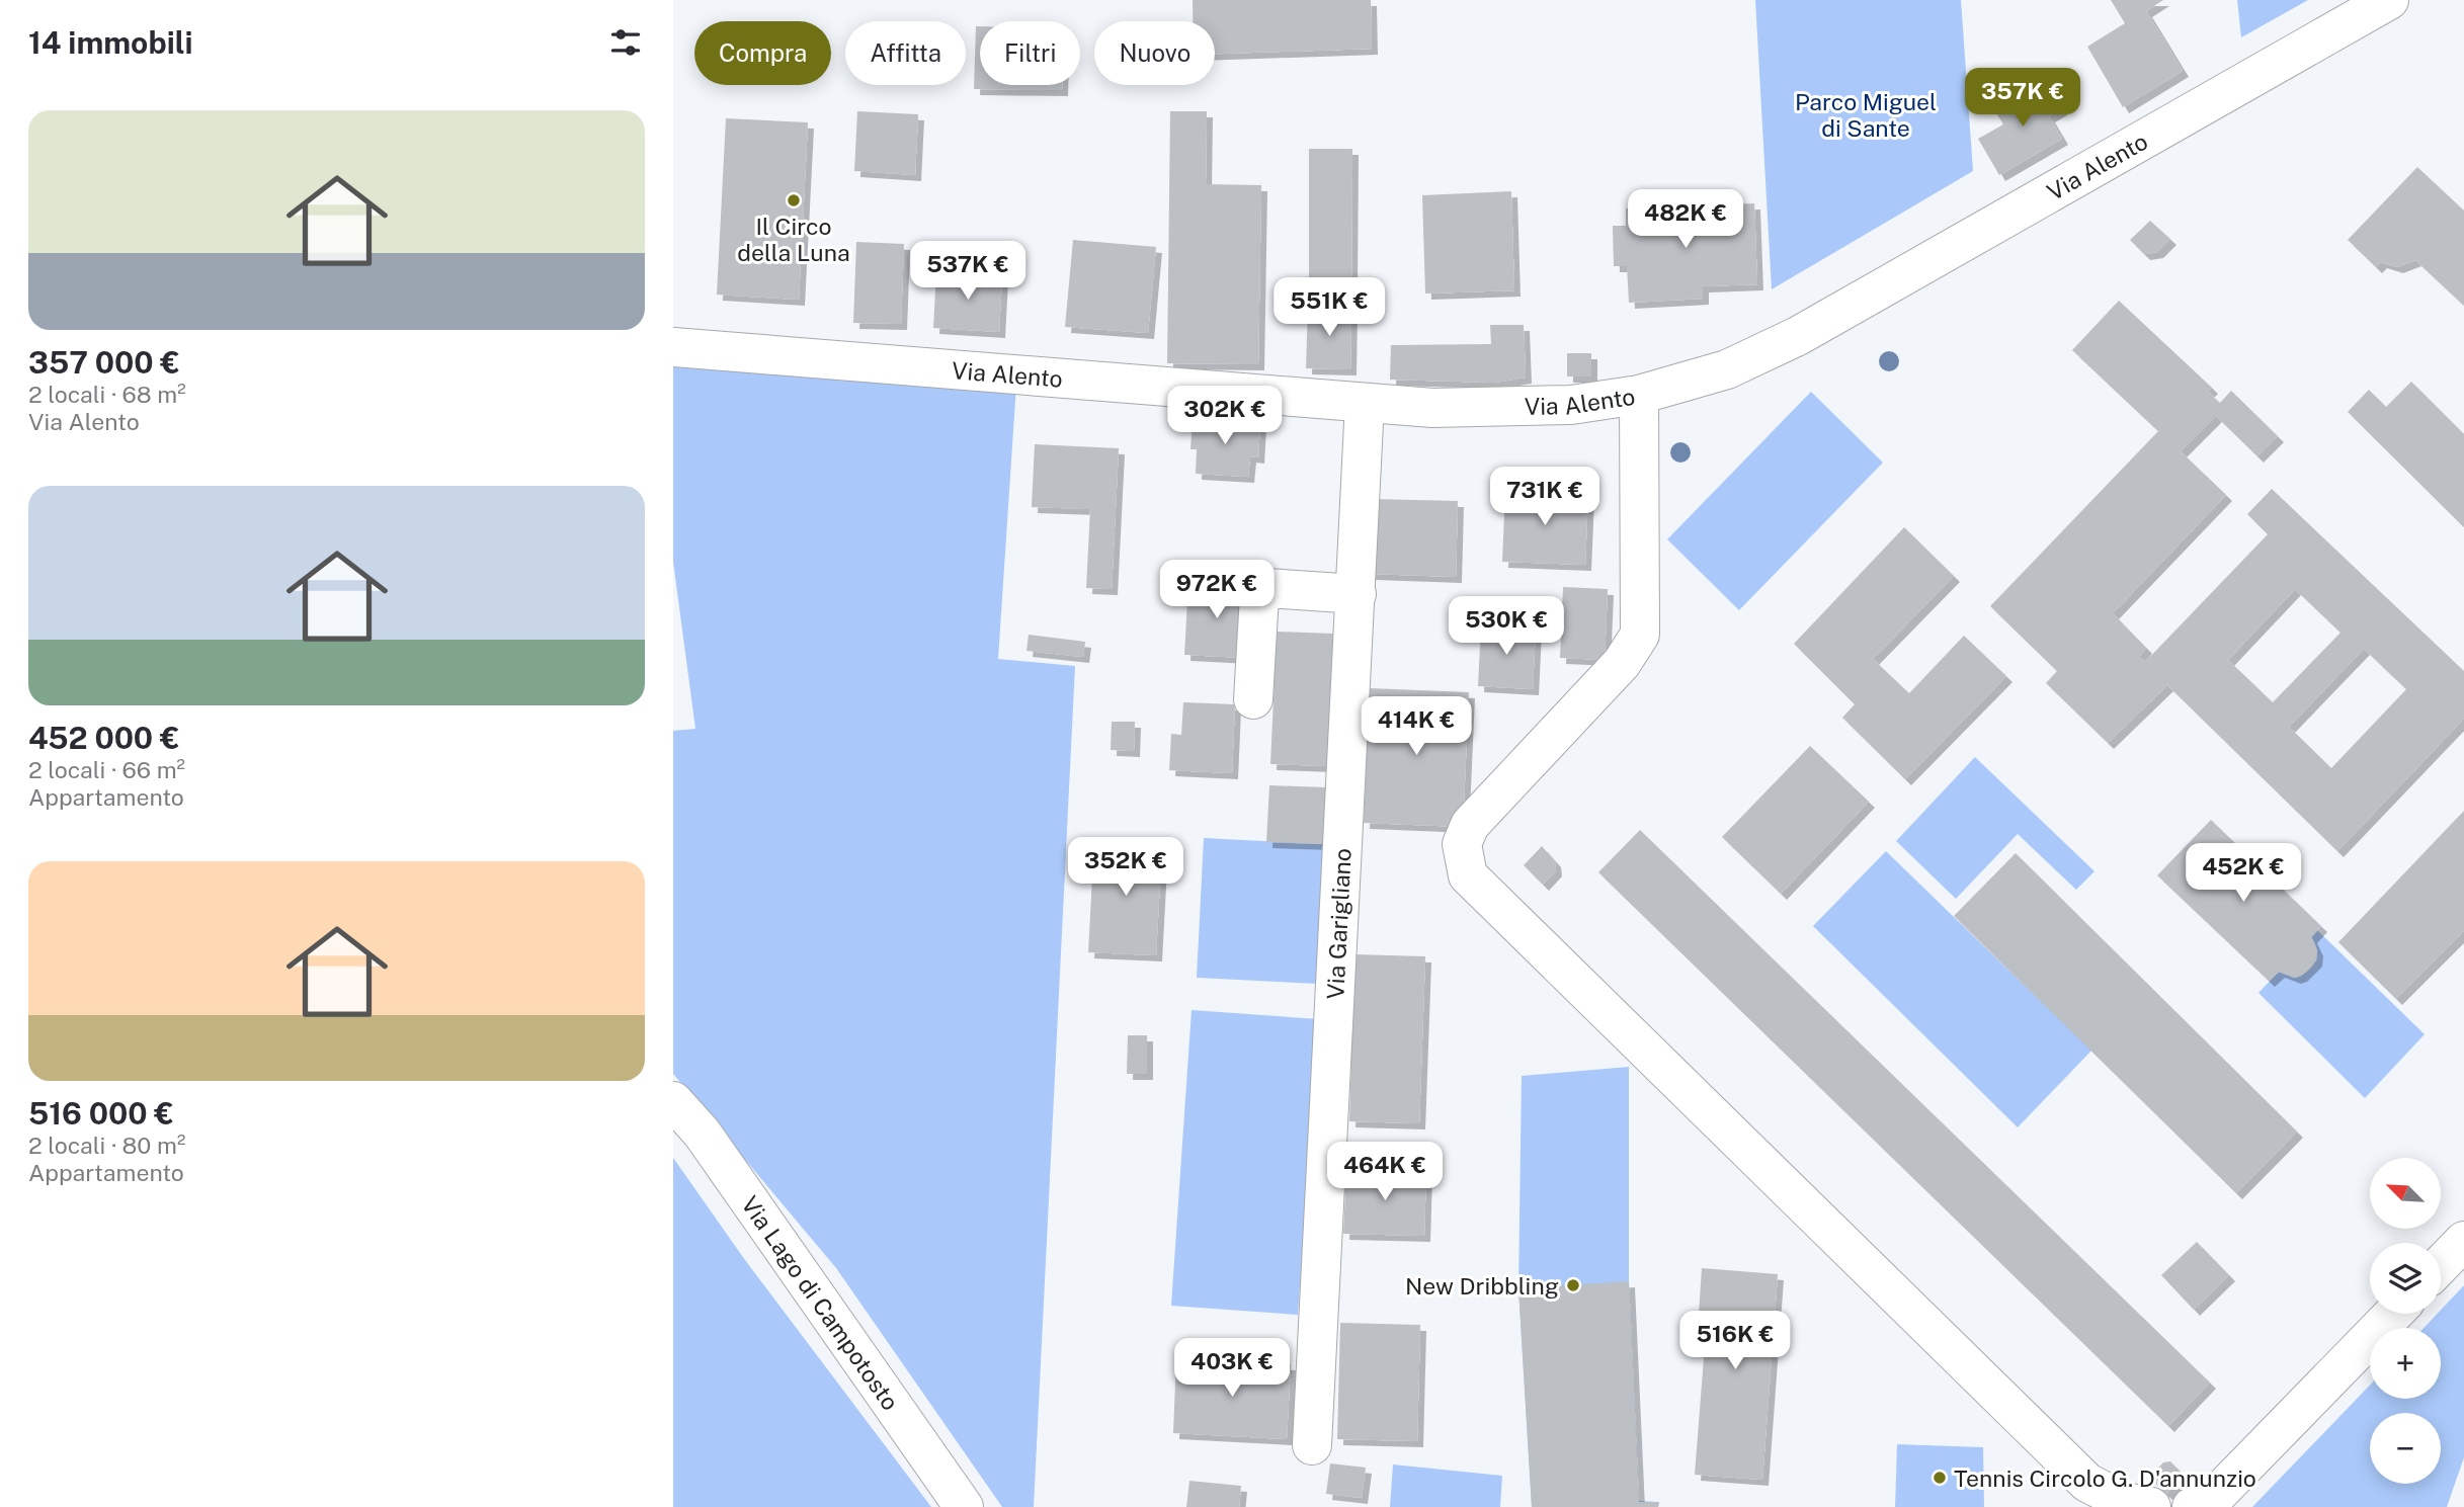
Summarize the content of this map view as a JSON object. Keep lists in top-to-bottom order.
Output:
{
  "streets": {
    "street": ["Via Alento", "Via Garigliano", "Via Lago di Campotosto"]
  },
  "crossings": [
    ["Via Alento", "Via Garigliano"]
  ],
  "parks": ["Parco Miguel di Sante"],
  "places": ["Il Circo della Luna", "New Dribbling", "Tennis Circolo G. D'annunzio"],
  "north": "top left",
  "page": {
    "heading": "14 immobili",
    "chip": [
      "Compra",
      "Affitta",
      "Filtri",
      "Nuovo"
    ],
    "price": [
      "357K €",
      "482K €",
      "537K €",
      "551K €",
      "302K €",
      "731K €",
      "972K €",
      "530K €",
      "414K €",
      "352K €",
      "452K €",
      "464K €",
      "516K €",
      "403K €"
    ],
    "list": [
      {
        "name": "357 000 €",
        "note": "2 locali · 68 m² · Via Alento"
      },
      {
        "name": "452 000 €",
        "note": "2 locali · 66 m² · Appartamento"
      },
      {
        "name": "516 000 €",
        "note": "2 locali · 80 m² · Appartamento"
      }
    ],
    "map_buttons": ["+", "−"]
  }
}
